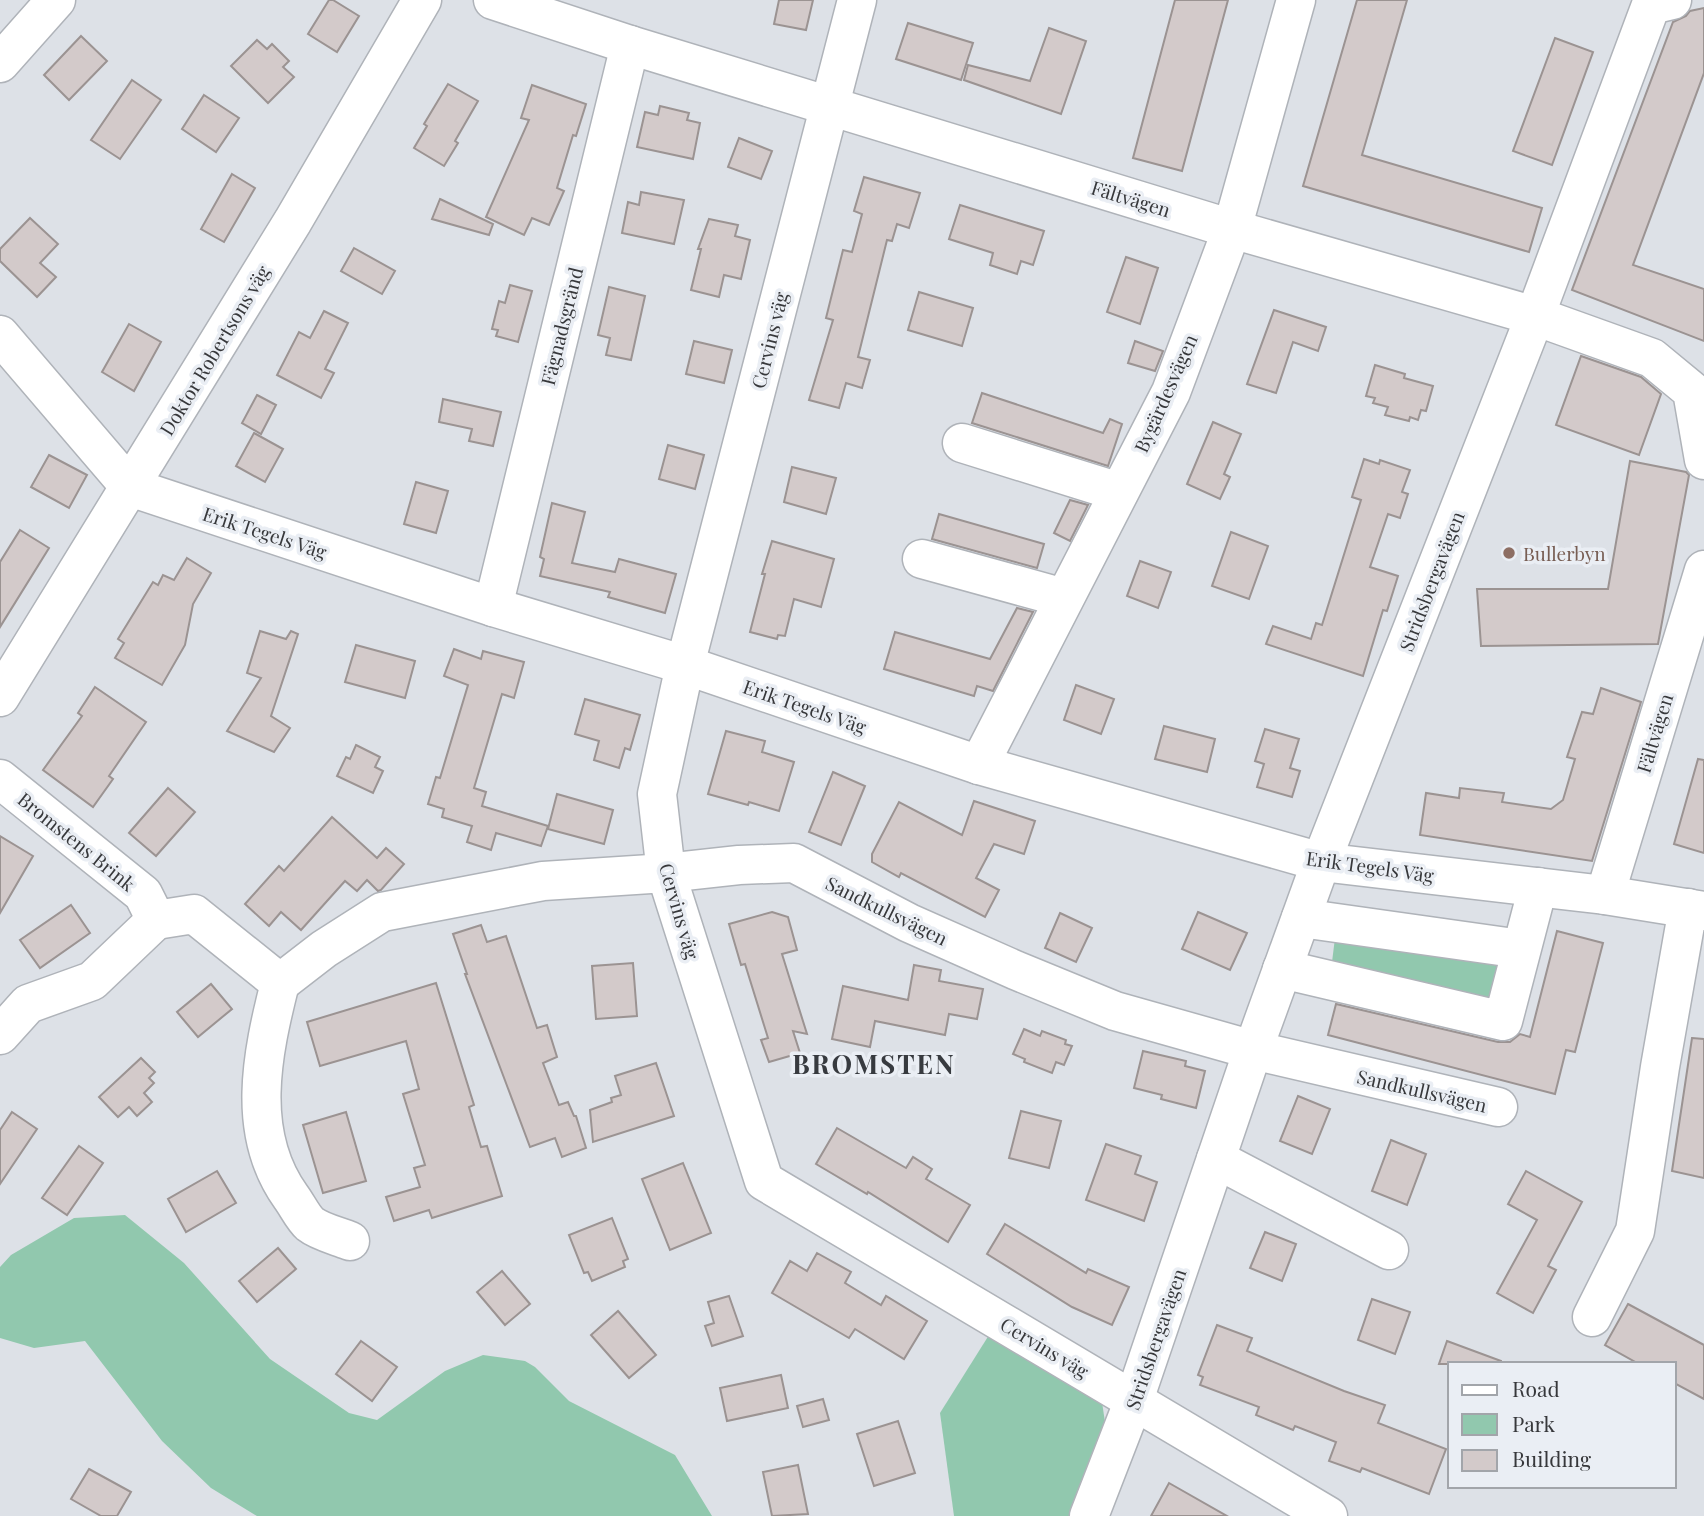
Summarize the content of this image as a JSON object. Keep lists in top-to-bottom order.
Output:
{
  "streets": {
    "street": [
      "Fältvägen",
      "Fägnadsgränd",
      "Cervins väg",
      "Doktor Robertsons väg",
      "Bygärdesvägen",
      "Erik Tegels Väg",
      "Stridsbergavägen",
      "Bromstens Brink",
      "Sandkullsvägen"
    ]
  },
  "crossings": [
    ["Fältvägen", "Fägnadsgränd"],
    ["Fältvägen", "Cervins väg"],
    ["Fältvägen", "Bygärdesvägen"],
    ["Fältvägen", "Erik Tegels Väg"],
    ["Fältvägen", "Stridsbergavägen"],
    ["Fägnadsgränd", "Erik Tegels Väg"],
    ["Cervins väg", "Erik Tegels Väg"],
    ["Cervins väg", "Stridsbergavägen"],
    ["Cervins väg", "Sandkullsvägen"],
    ["Doktor Robertsons väg", "Erik Tegels Väg"],
    ["Bygärdesvägen", "Erik Tegels Väg"],
    ["Erik Tegels Väg", "Stridsbergavägen"],
    ["Stridsbergavägen", "Sandkullsvägen"]
  ],
  "districts": ["BROMSTEN"],
  "places": ["Bullerbyn"],
  "legend": ["Road", "Park", "Building"]
}
